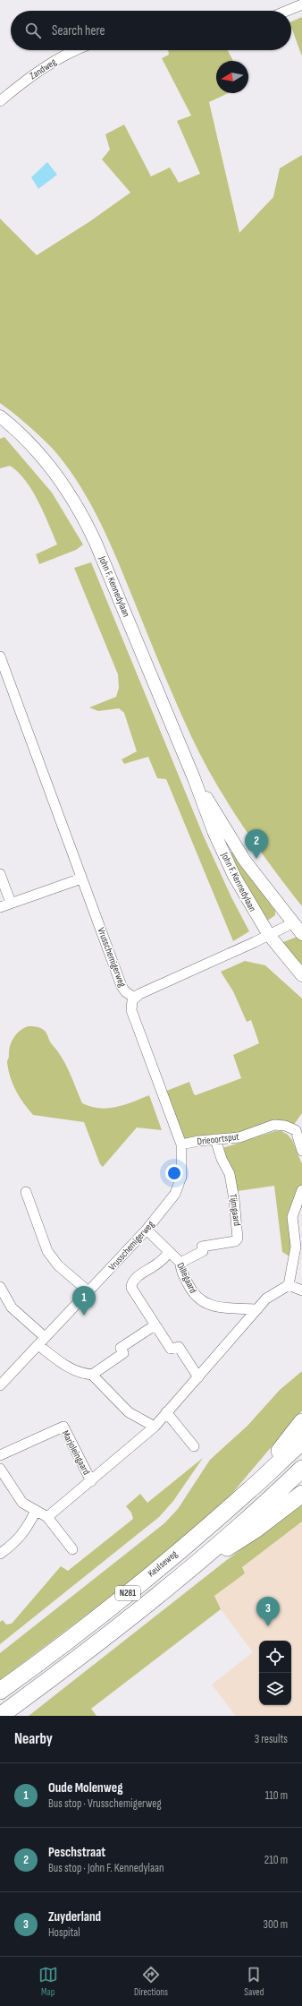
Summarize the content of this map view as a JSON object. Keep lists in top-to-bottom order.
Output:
{
  "streets": {
    "highway": ["Keulseweg", "N281"],
    "street": [
      "Zandweg",
      "John F. Kennedylaan",
      "Vrusschemigerweg",
      "Drieoortsput",
      "Tijmgaard",
      "Dillegaard",
      "Marjoleingaard"
    ]
  },
  "crossings": [
    ["Vrusschemigerweg", "Drieoortsput"],
    ["Vrusschemigerweg", "Dillegaard"],
    ["Drieoortsput", "Tijmgaard"],
    ["Tijmgaard", "Dillegaard"],
    ["Keulseweg", "N281"]
  ],
  "north": "left",
  "page": {
    "search": "Search here",
    "pins": ["2", "1", "3"],
    "heading": ["Nearby", "3 results"],
    "list": [
      {
        "mark": "1",
        "name": "Oude Molenweg",
        "note": "Bus stop · Vrusschemigerweg",
        "value": "110 m"
      },
      {
        "mark": "2",
        "name": "Peschstraat",
        "note": "Bus stop · John F. Kennedylaan",
        "value": "210 m"
      },
      {
        "mark": "3",
        "name": "Zuyderland",
        "note": "Hospital",
        "value": "300 m"
      }
    ],
    "nav": ["Map", "Directions", "Saved"]
  }
}
